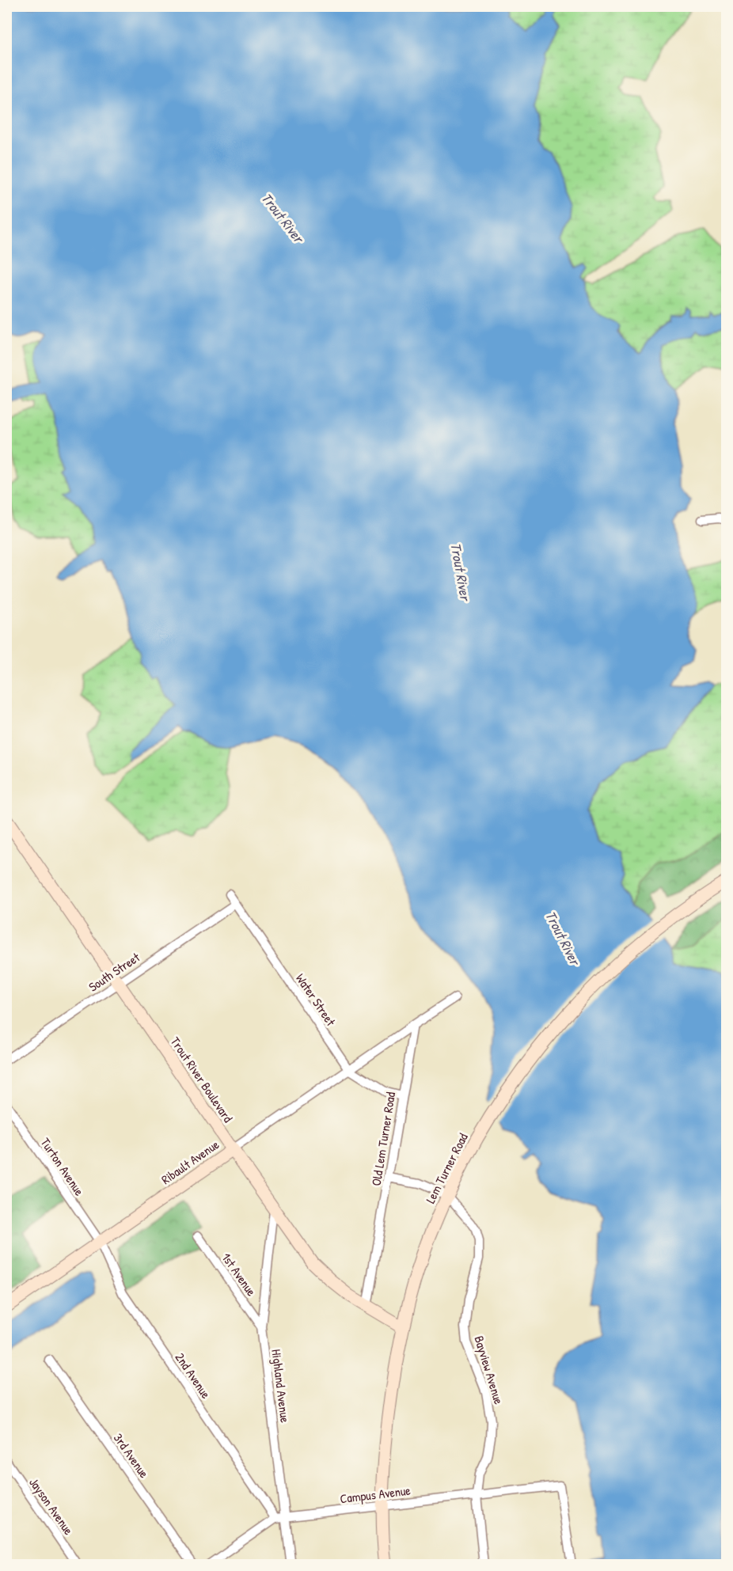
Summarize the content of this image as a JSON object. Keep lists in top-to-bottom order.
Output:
{
  "streets": {
    "street": [
      "South Street",
      "Water Street",
      "Trout River Boulevard",
      "Old Lem Turner Road",
      "Ribault Avenue",
      "Turton Avenue",
      "Lem Turner Road",
      "1st Avenue",
      "Bayview Avenue",
      "2nd Avenue",
      "Highland Avenue",
      "3rd Avenue",
      "Campus Avenue",
      "Jayson Avenue"
    ]
  },
  "crossings": [
    ["South Street", "Water Street"],
    ["South Street", "Trout River Boulevard"],
    ["Water Street", "Old Lem Turner Road"],
    ["Water Street", "Ribault Avenue"],
    ["Trout River Boulevard", "Old Lem Turner Road"],
    ["Trout River Boulevard", "Ribault Avenue"],
    ["Trout River Boulevard", "Lem Turner Road"],
    ["Trout River Boulevard", "Highland Avenue"],
    ["Old Lem Turner Road", "Ribault Avenue"],
    ["Old Lem Turner Road", "Bayview Avenue"],
    ["Ribault Avenue", "Turton Avenue"],
    ["Ribault Avenue", "2nd Avenue"],
    ["Turton Avenue", "2nd Avenue"],
    ["Lem Turner Road", "Bayview Avenue"],
    ["Lem Turner Road", "Campus Avenue"],
    ["1st Avenue", "Highland Avenue"],
    ["Bayview Avenue", "Campus Avenue"],
    ["2nd Avenue", "Campus Avenue"],
    ["Highland Avenue", "Campus Avenue"]
  ],
  "water": ["Trout River"]
}
